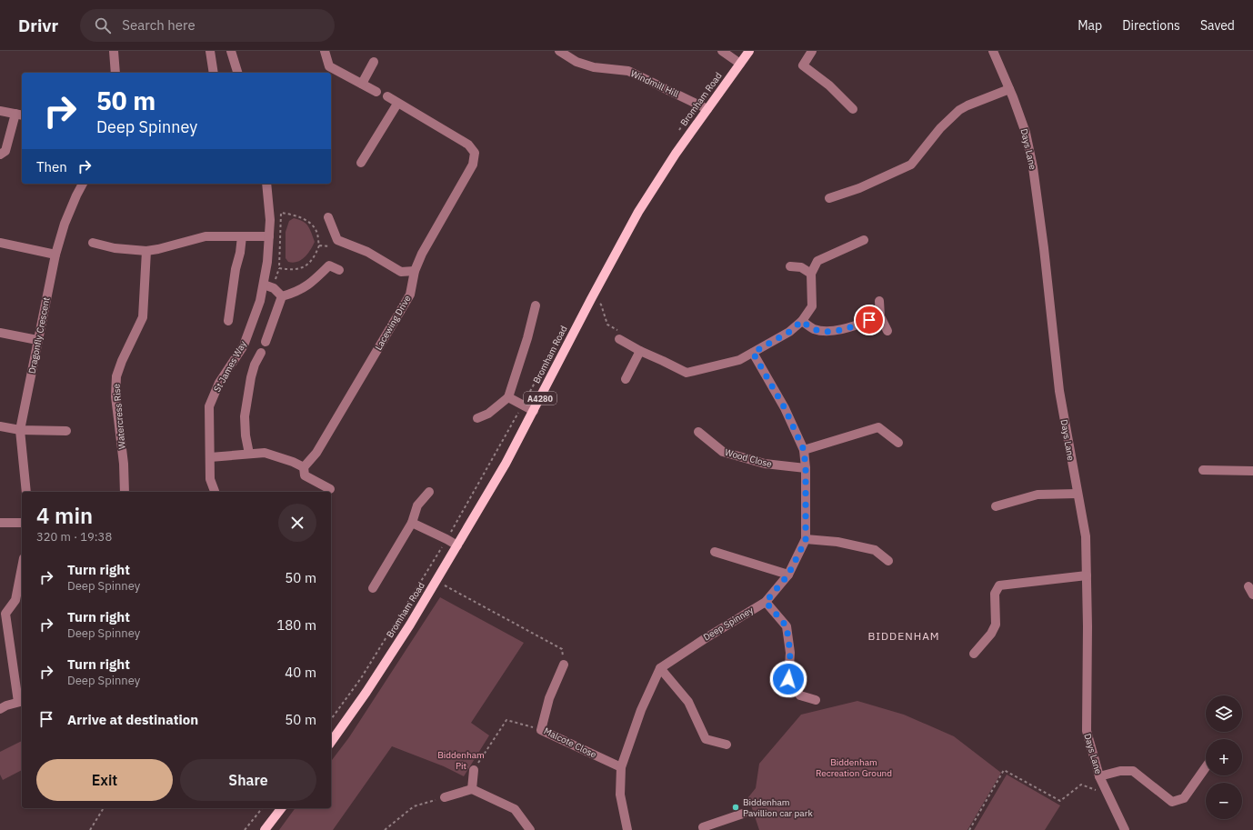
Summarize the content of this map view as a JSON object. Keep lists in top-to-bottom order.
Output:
{
  "streets": {
    "main road": ["Bromham Road", "A4280"],
    "street": [
      "Windmill Hill",
      "Days Lane",
      "Lacewing Drive",
      "Dragonfly Crescent",
      "St James Way",
      "Watercress Rise",
      "Wood Close",
      "Deep Spinney",
      "Malcote Close"
    ]
  },
  "crossings": [
    ["Windmill Hill", "Bromham Road"],
    ["Wood Close", "Deep Spinney"]
  ],
  "districts": ["BIDDENHAM"],
  "parks": ["Biddenham Pit", "Biddenham Recreation Ground"],
  "places": ["Biddenham Pavillion car park"],
  "page": {
    "header": "Drivr",
    "search": "Search here",
    "nav": ["Map", "Directions", "Saved"],
    "turn": ["50 m", "Deep Spinney"],
    "then": "Then",
    "heading": ["4 min", "320 m · 19:38"],
    "list": [
      {
        "name": "Turn right",
        "note": "Deep Spinney",
        "value": "50 m"
      },
      {
        "name": "Turn right",
        "note": "Deep Spinney",
        "value": "180 m"
      },
      {
        "name": "Turn right",
        "note": "Deep Spinney",
        "value": "40 m"
      },
      {
        "name": "Arrive at destination",
        "value": "50 m"
      }
    ],
    "map_buttons": ["+", "−"],
    "buttons": ["Exit", "Share"]
  }
}
